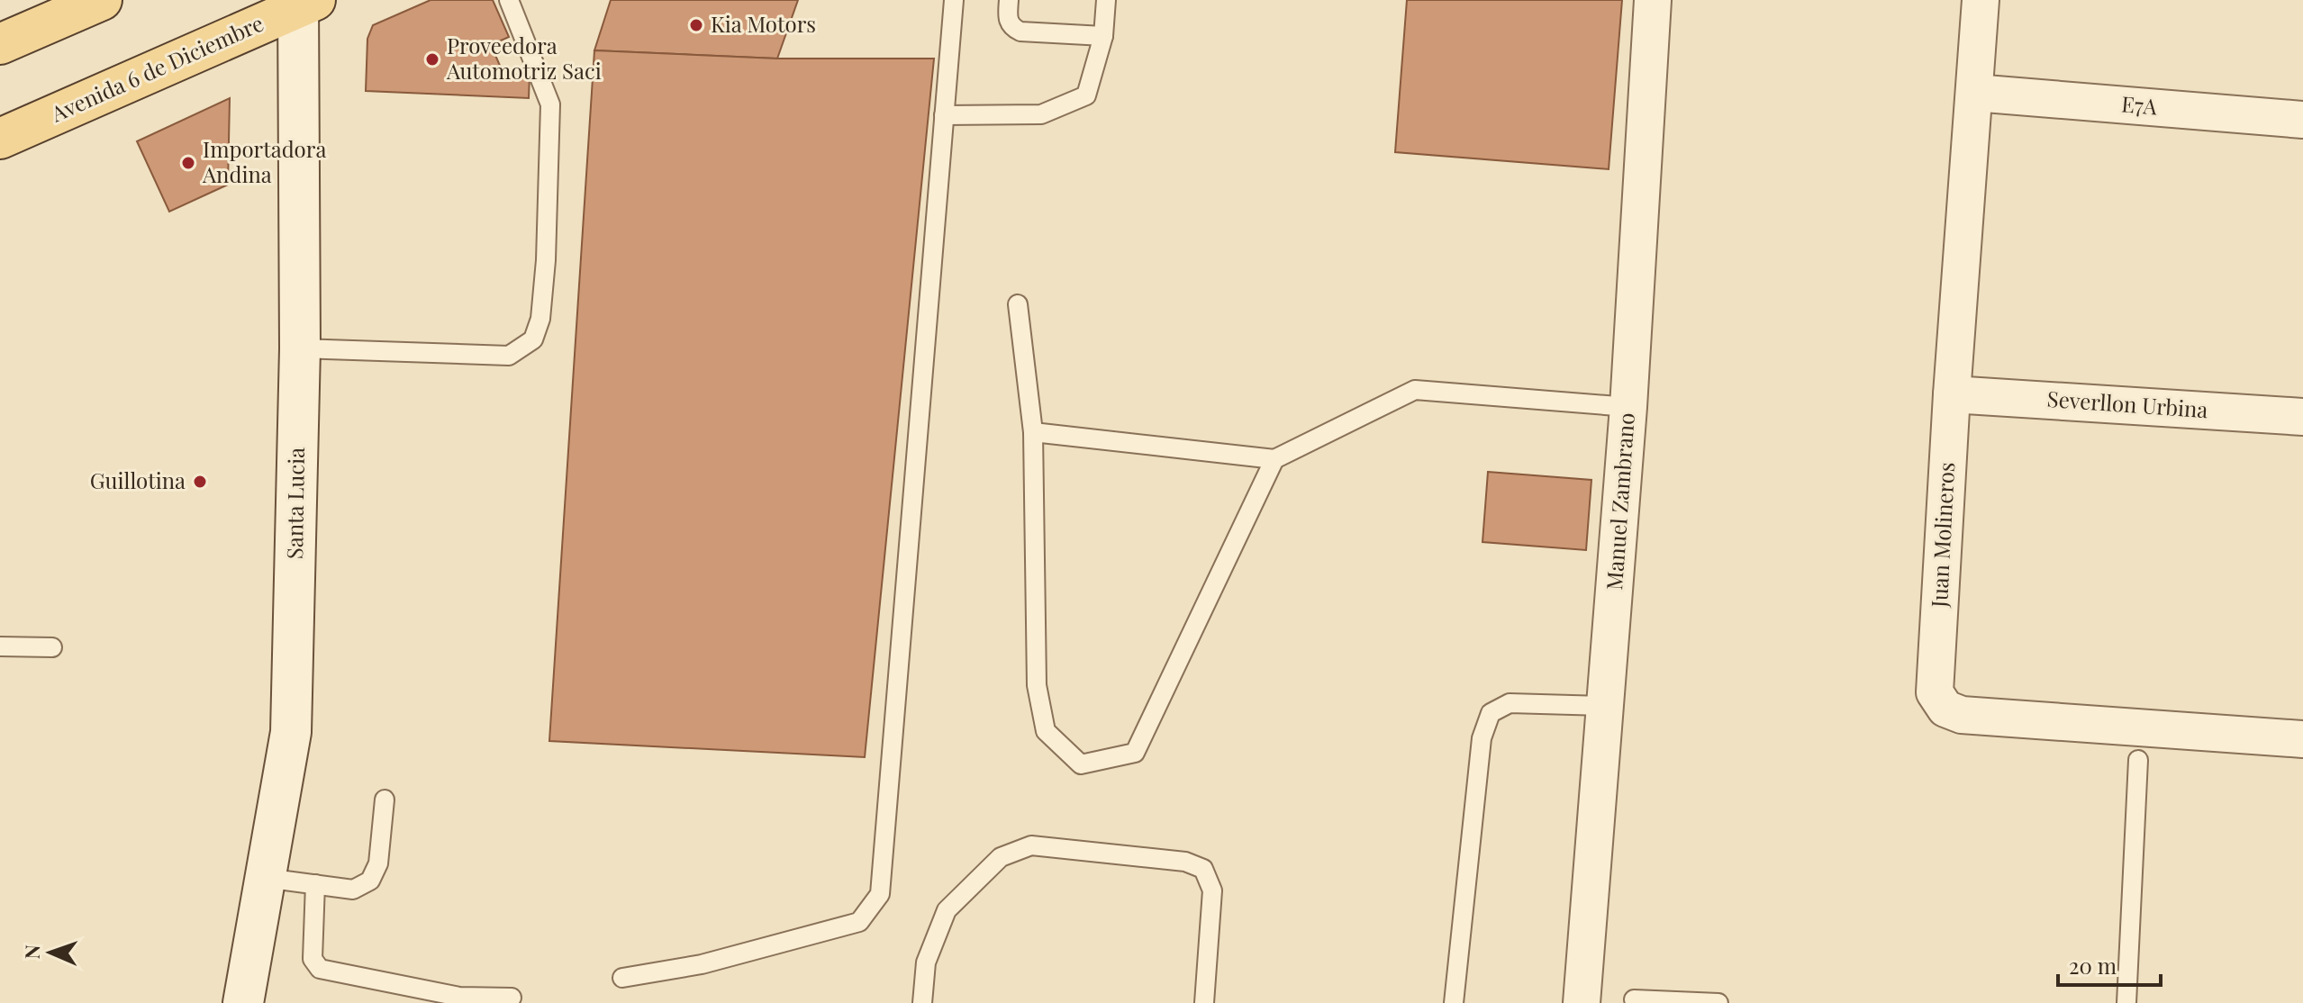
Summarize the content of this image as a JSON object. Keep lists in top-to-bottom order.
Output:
{
  "streets": {
    "main road": ["Avenida 6 de Diciembre"],
    "street": [
      "E7A",
      "Severllon Urbina",
      "Manuel Zambrano",
      "Santa Lucia",
      "Juan Molineros"
    ]
  },
  "crossings": [
    ["Avenida 6 de Diciembre", "Santa Lucia"],
    ["E7A", "Juan Molineros"],
    ["Severllon Urbina", "Juan Molineros"]
  ],
  "places": [
    "Kia Motors",
    "Proveedora Automotriz Saci",
    "Importadora Andina",
    "Guillotina"
  ],
  "scale_bar": "20 m",
  "north": "left"
}
